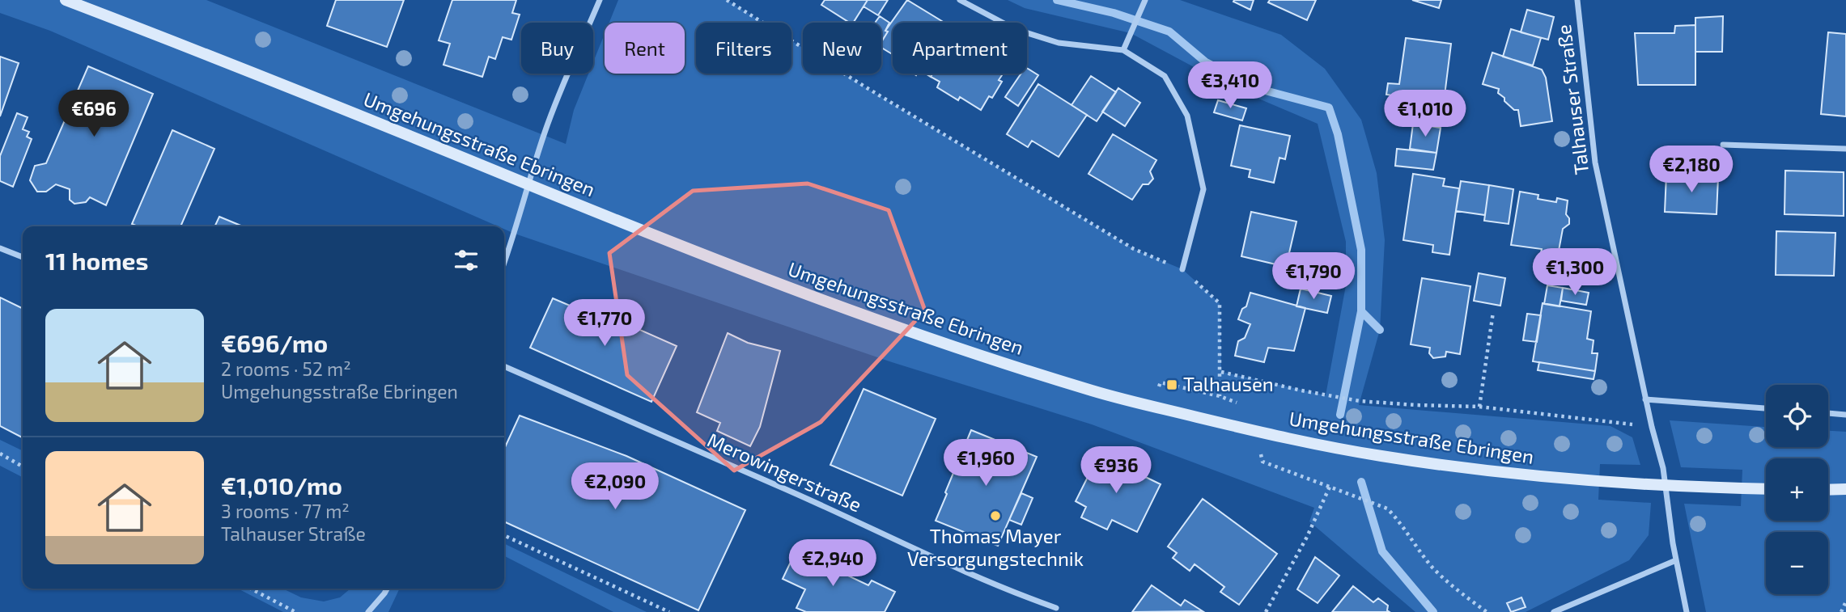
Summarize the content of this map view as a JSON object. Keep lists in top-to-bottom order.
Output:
{
  "streets": {
    "street": ["Talhauser Straße", "Umgehungsstraße Ebringen", "Merowingerstraße"]
  },
  "places": {
    "transit": ["Talhausen"],
    "other": ["Thomas Mayer Versorgungstechnik"]
  },
  "page": {
    "chip": [
      "Buy",
      "Rent",
      "Filters",
      "New",
      "Apartment"
    ],
    "price": [
      "€3,410",
      "€696",
      "€1,010",
      "€2,180",
      "€1,300",
      "€1,790",
      "€1,770",
      "€1,960",
      "€936",
      "€2,090",
      "€2,940"
    ],
    "heading": "11 homes",
    "list": [
      {
        "name": "€696/mo",
        "note": "2 rooms · 52 m² · Umgehungsstraße Ebringen"
      },
      {
        "name": "€1,010/mo",
        "note": "3 rooms · 77 m² · Talhauser Straße"
      }
    ],
    "map_buttons": ["+", "−"]
  }
}
